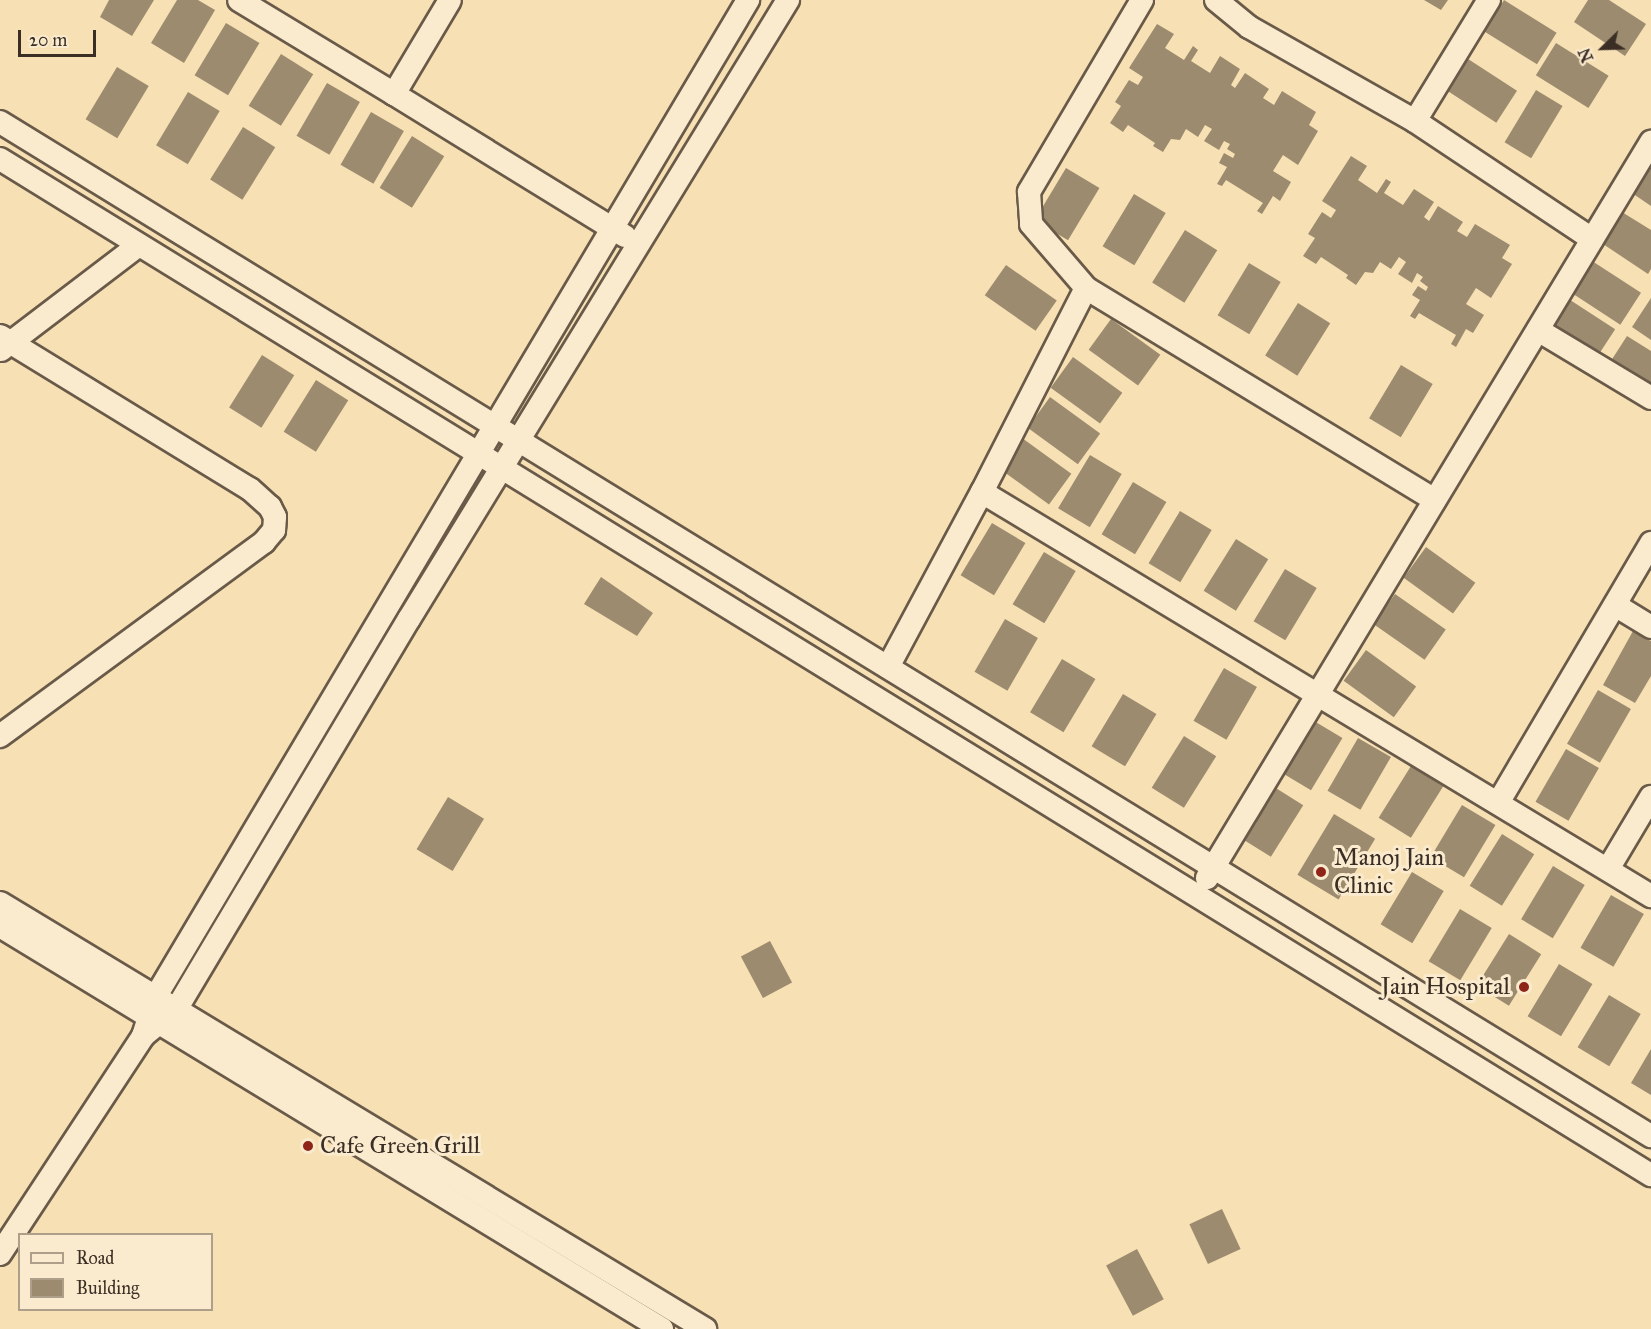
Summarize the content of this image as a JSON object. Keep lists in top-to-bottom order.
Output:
{
  "places": ["Manoj Jain Clinic", "Jain Hospital", "Cafe Green Grill"],
  "legend": ["Road", "Building"],
  "scale_bar": "20 m",
  "north": "bottom left"
}
